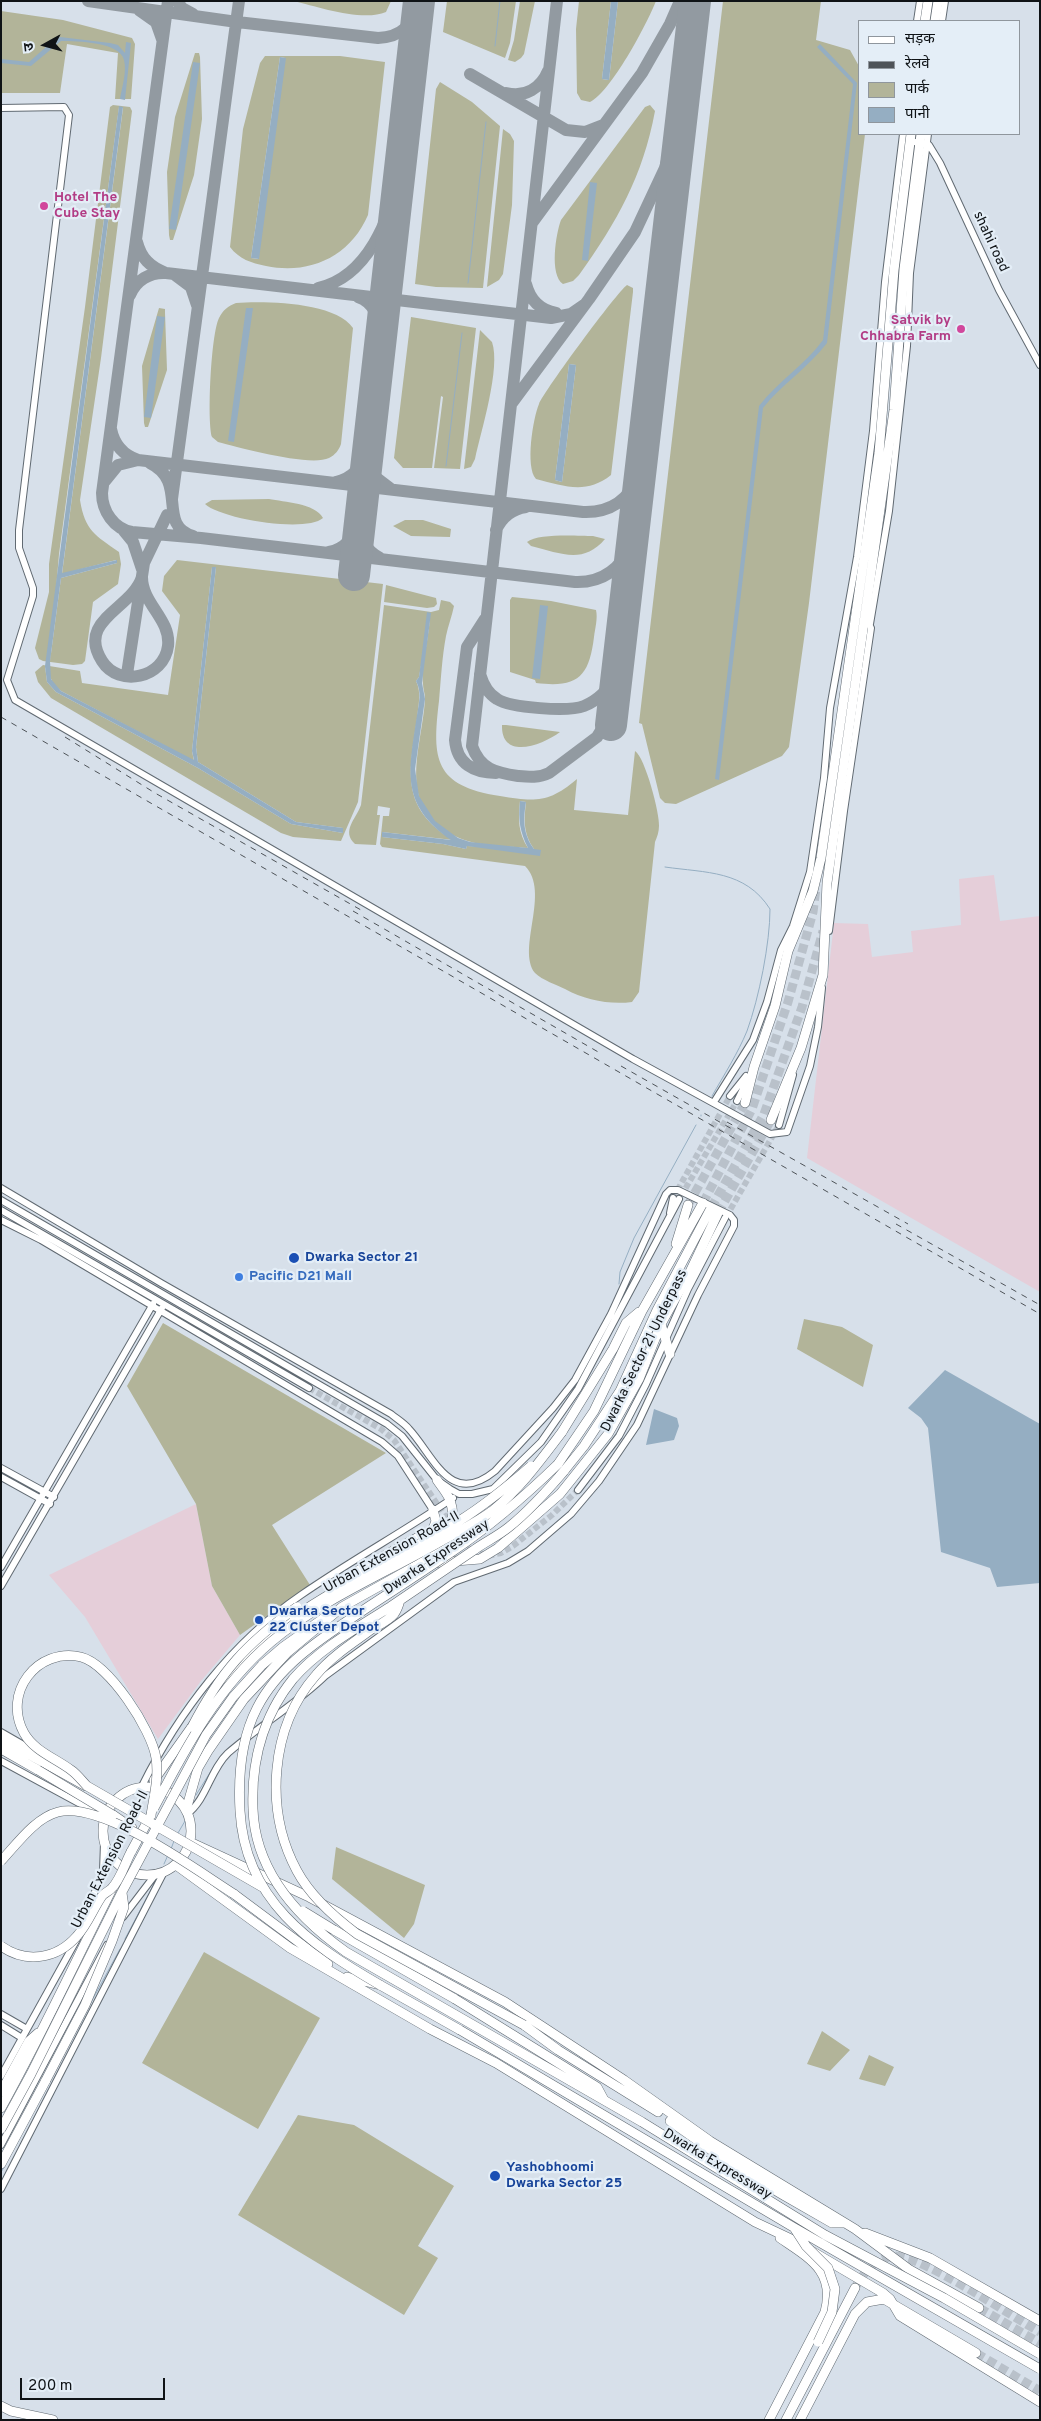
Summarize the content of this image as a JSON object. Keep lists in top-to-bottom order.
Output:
{
  "streets": {
    "highway": ["Urban Extension Road-II", "Dwarka Expressway"],
    "street": ["shahi road", "Dwarka Sector 21 Underpass"]
  },
  "crossings": [
    ["Dwarka Sector 21 Underpass", "Dwarka Expressway"],
    ["Urban Extension Road-II", "Dwarka Expressway"]
  ],
  "places": [
    "Hotel The Cube Stay",
    "Satvik by Chhabra Farm",
    "Dwarka Sector 21",
    "Pacific D21 Mall",
    "Dwarka Sector 22 Cluster Depot",
    "Yashobhoomi Dwarka Sector 25"
  ],
  "legend": [
    "सड़क",
    "रेलवे",
    "पार्क",
    "पानी"
  ],
  "scale_bar": "200 m",
  "north": "left"
}
